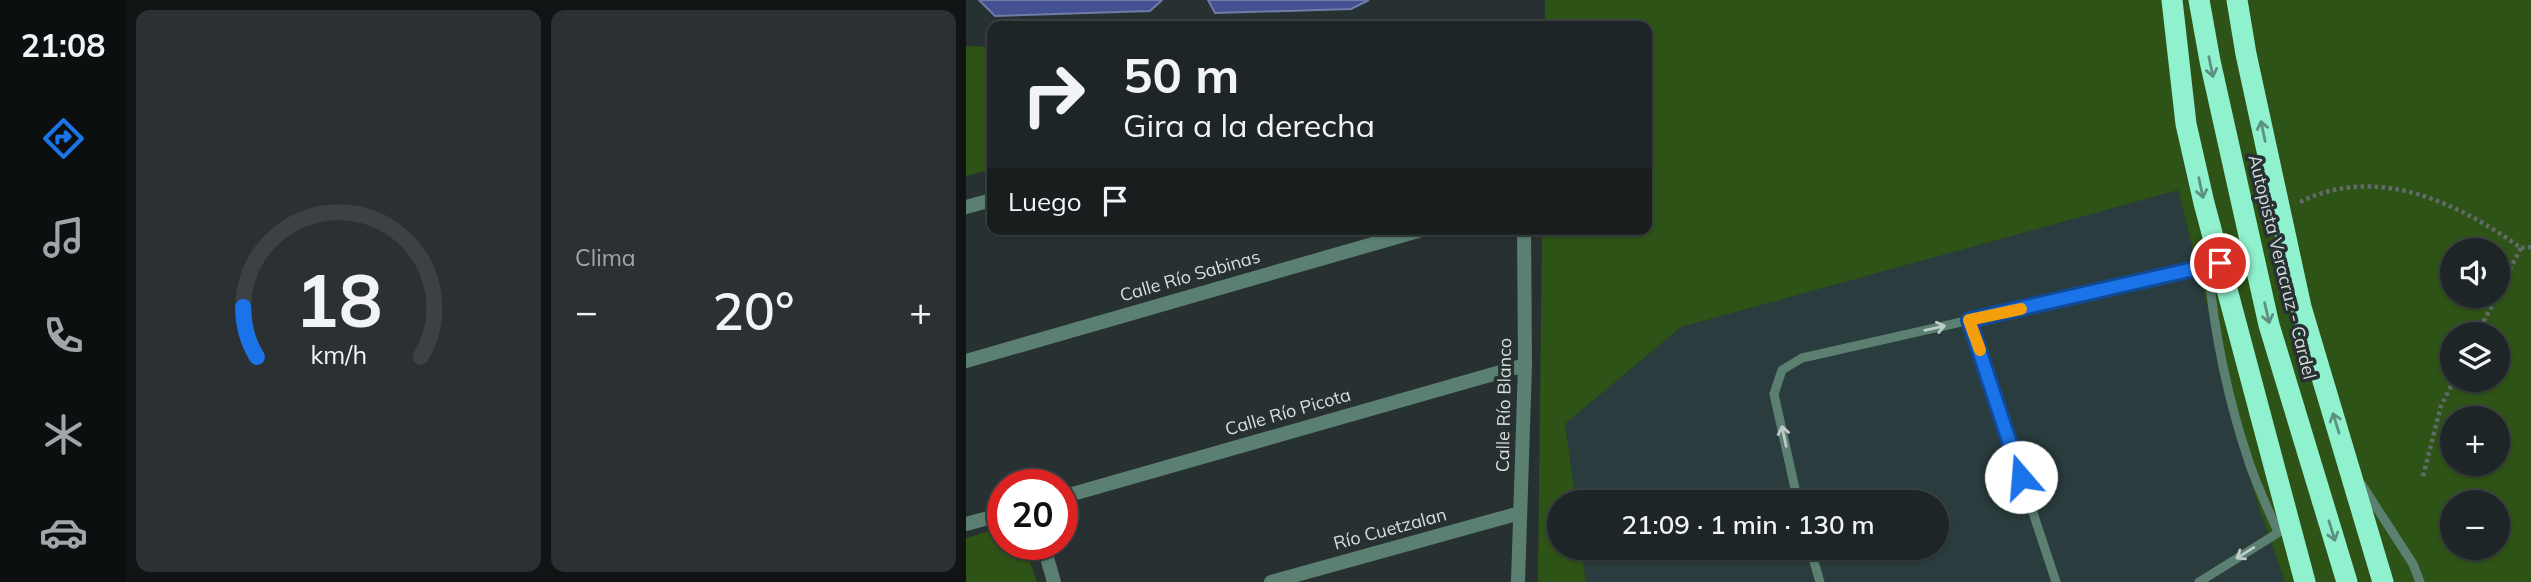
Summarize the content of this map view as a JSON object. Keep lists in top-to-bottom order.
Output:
{
  "streets": {
    "highway": ["Autopista Veracruz - Cardel"],
    "street": [
      "Calle Río Sabinas",
      "Calle Río Blanco",
      "Calle Río Picota",
      "Río Cuetzalan"
    ]
  },
  "crossings": [
    ["Calle Río Blanco", "Calle Río Picota"],
    ["Calle Río Blanco", "Río Cuetzalan"]
  ],
  "page": {
    "tabs": "21:08",
    "tile": "Clima",
    "turn": ["50 m", "Gira a la derecha"],
    "then": "Luego",
    "map_buttons": ["+", "−"],
    "heat": ["−", "20°", "+"],
    "limit": "20",
    "trip": "21:09 · 1 min · 130 m",
    "gauge": ["18", "km/h"]
  }
}
